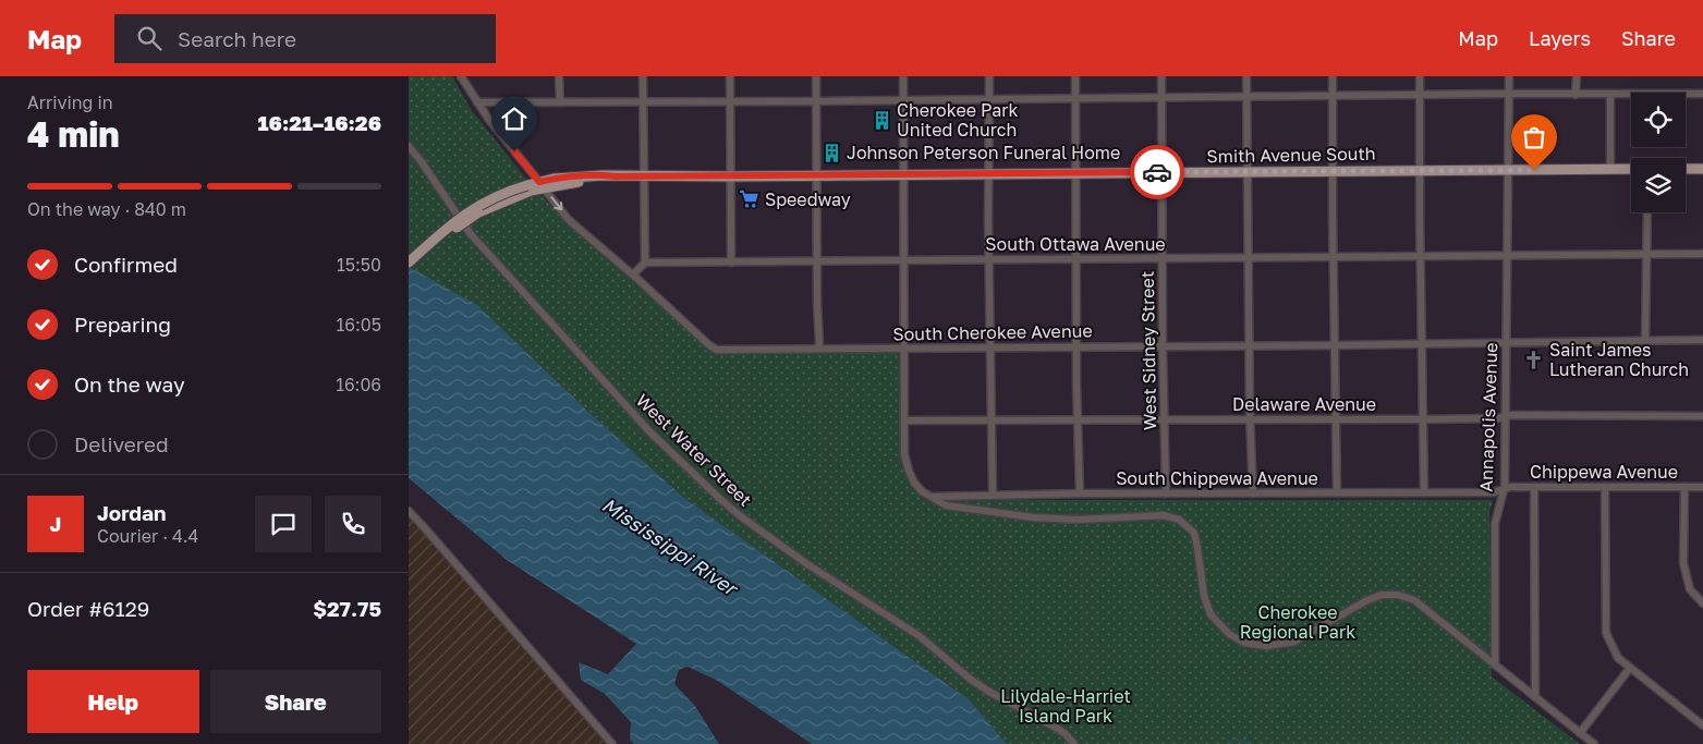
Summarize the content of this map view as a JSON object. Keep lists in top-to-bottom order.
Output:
{
  "streets": {
    "main road": ["Smith Avenue South"],
    "street": [
      "South Ottawa Avenue",
      "South Cherokee Avenue",
      "West Sidney Street",
      "Delaware Avenue",
      "Annapolis Avenue",
      "West Water Street",
      "Chippewa Avenue",
      "South Chippewa Avenue"
    ]
  },
  "crossings": [
    ["Smith Avenue South", "South Cherokee Avenue"],
    ["Smith Avenue South", "West Sidney Street"],
    ["Smith Avenue South", "Annapolis Avenue"],
    ["South Ottawa Avenue", "West Sidney Street"],
    ["South Ottawa Avenue", "Annapolis Avenue"],
    ["South Cherokee Avenue", "West Sidney Street"],
    ["South Cherokee Avenue", "Annapolis Avenue"],
    ["West Sidney Street", "Delaware Avenue"],
    ["West Sidney Street", "South Chippewa Avenue"],
    ["Delaware Avenue", "Annapolis Avenue"],
    ["Annapolis Avenue", "Chippewa Avenue"],
    ["Annapolis Avenue", "South Chippewa Avenue"],
    ["Chippewa Avenue", "South Chippewa Avenue"]
  ],
  "water": ["Mississippi River"],
  "parks": ["Cherokee Regional Park", "Lilydale-Harriet Island Park"],
  "places": {
    "building": ["Cherokee Park United Church", "Johnson Peterson Funeral Home"],
    "supermarket": ["Speedway"],
    "church": ["Saint James Lutheran Church"]
  },
  "page": {
    "header": "Map",
    "search": "Search here",
    "nav": ["Map", "Layers", "Share"],
    "heading": ["4 min", "Arriving in", "16:21–16:26"],
    "panel": [
      "Jordan",
      "Courier · 4.4",
      "Order #6129",
      "$27.75"
    ],
    "bar": "On the way · 840 m",
    "list": [
      ["Confirmed", "15:50"],
      ["Preparing", "16:05"],
      ["On the way", "16:06"],
      "Delivered"
    ],
    "round": "J",
    "buttons": ["Help", "Share"]
  }
}
